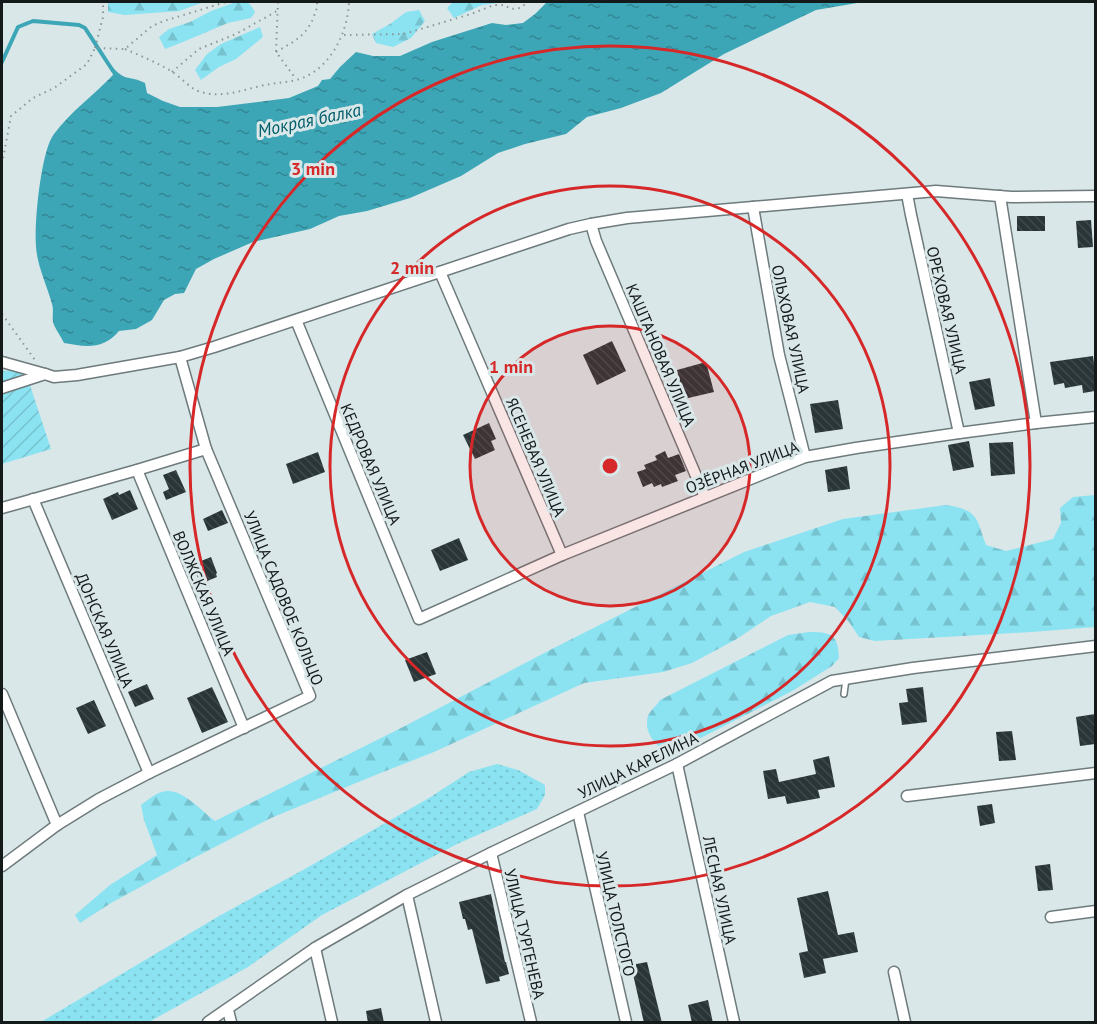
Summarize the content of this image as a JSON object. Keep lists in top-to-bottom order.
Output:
{
  "streets": {
    "street": [
      "ОРЕХОВАЯ УЛИЦА",
      "ОЛЬХОВАЯ УЛИЦА",
      "КАШТАНОВАЯ УЛИЦА",
      "ЯСЕНЕВАЯ УЛИЦА",
      "КЕДРОВАЯ УЛИЦА",
      "ОЗЁРНАЯ УЛИЦА",
      "ВОЛЖСКАЯ УЛИЦА",
      "УЛИЦА САДОВОЕ КОЛЬЦО",
      "ДОНСКАЯ УЛИЦА",
      "УЛИЦА КАРЕЛИНА",
      "ЛЕСНАЯ УЛИЦА",
      "УЛИЦА ТОЛСТОГО",
      "УЛИЦА ТУРГЕНЕВА"
    ]
  },
  "crossings": [
    ["ОРЕХОВАЯ УЛИЦА", "ОЗЁРНАЯ УЛИЦА"],
    ["ОЛЬХОВАЯ УЛИЦА", "ОЗЁРНАЯ УЛИЦА"],
    ["КАШТАНОВАЯ УЛИЦА", "ОЗЁРНАЯ УЛИЦА"],
    ["ЯСЕНЕВАЯ УЛИЦА", "ОЗЁРНАЯ УЛИЦА"],
    ["КЕДРОВАЯ УЛИЦА", "ОЗЁРНАЯ УЛИЦА"],
    ["ВОЛЖСКАЯ УЛИЦА", "УЛИЦА САДОВОЕ КОЛЬЦО"],
    ["УЛИЦА САДОВОЕ КОЛЬЦО", "ДОНСКАЯ УЛИЦА"],
    ["УЛИЦА КАРЕЛИНА", "ЛЕСНАЯ УЛИЦА"],
    ["УЛИЦА КАРЕЛИНА", "УЛИЦА ТОЛСТОГО"],
    ["УЛИЦА КАРЕЛИНА", "УЛИЦА ТУРГЕНЕВА"]
  ],
  "water": ["Мокрая балка"],
  "rings": ["3 min", "2 min", "1 min"]
}
